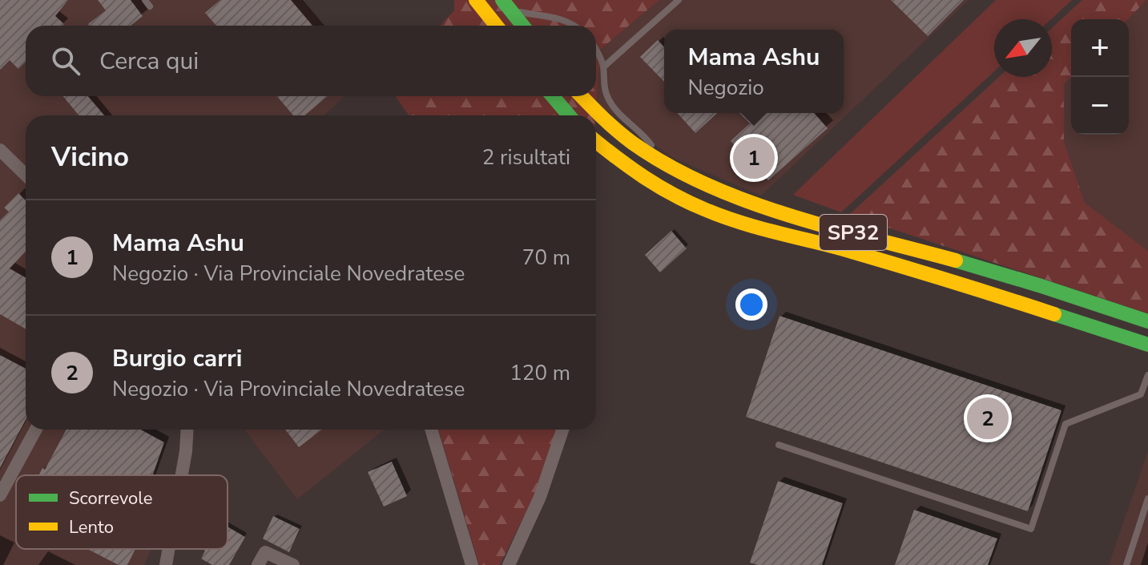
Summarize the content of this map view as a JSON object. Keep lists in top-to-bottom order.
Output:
{
  "streets": {
    "main road": ["SP32"]
  },
  "legend": ["Scorrevole", "Lento"],
  "north": "bottom left",
  "page": {
    "map_buttons": ["+", "−"],
    "search": "Cerca qui",
    "popup": ["Mama Ashu", "Negozio"],
    "heading": ["Vicino", "2 risultati"],
    "pins": ["1", "2"],
    "list": [
      {
        "mark": "1",
        "name": "Mama Ashu",
        "note": "Negozio · Via Provinciale Novedratese",
        "value": "70 m"
      },
      {
        "mark": "2",
        "name": "Burgio carri",
        "note": "Negozio · Via Provinciale Novedratese",
        "value": "120 m"
      }
    ]
  }
}
